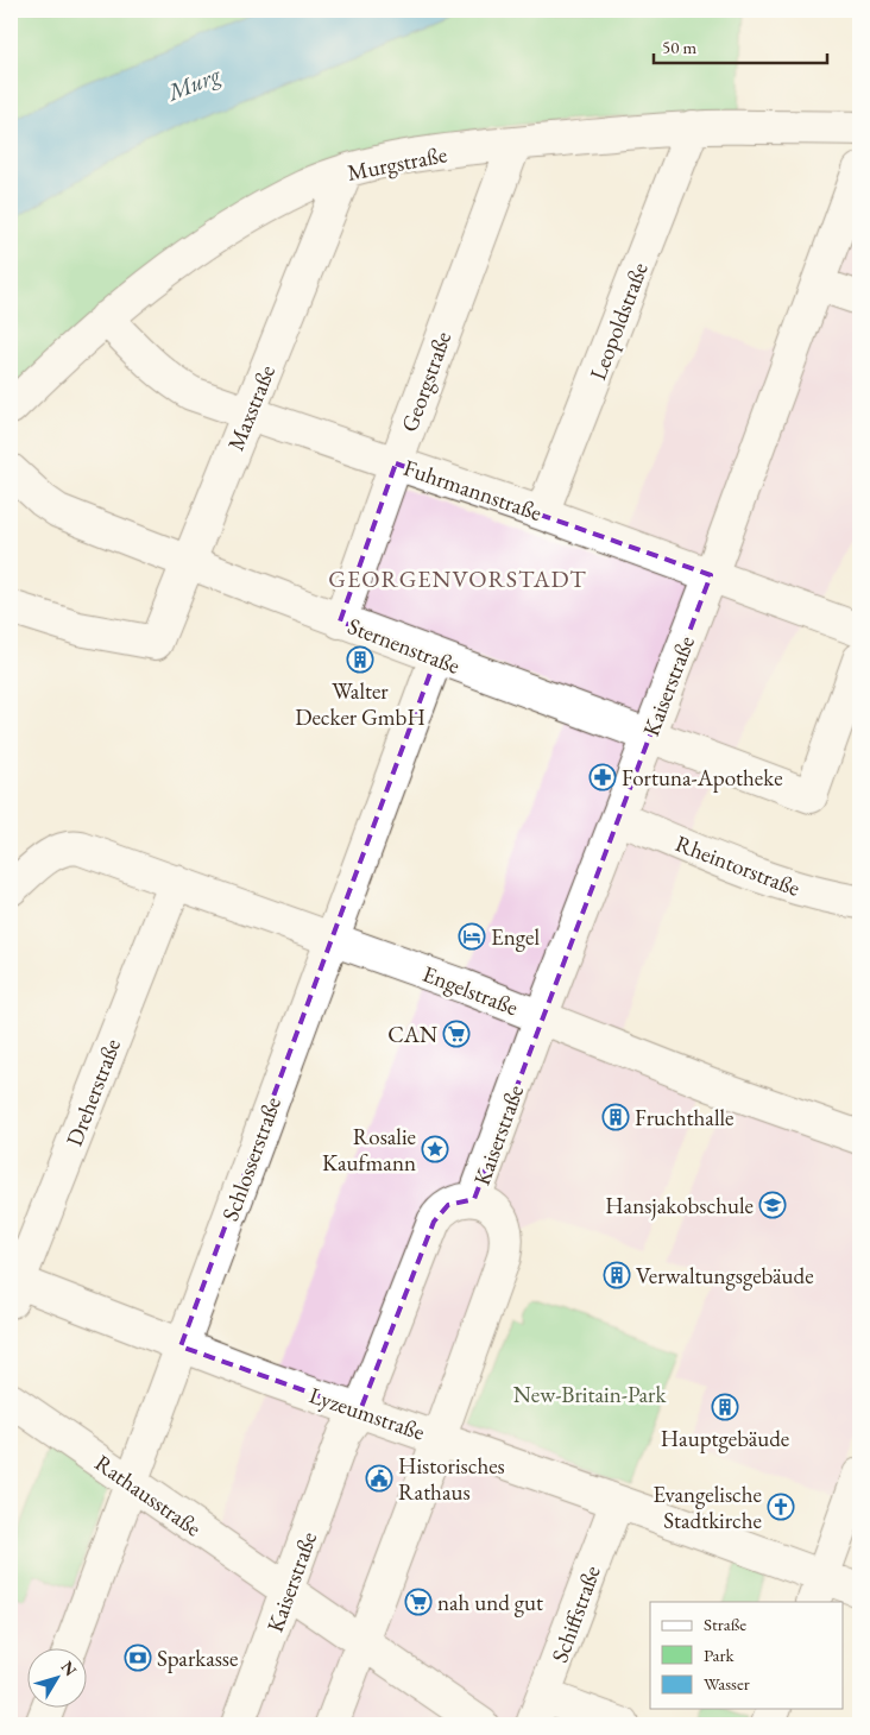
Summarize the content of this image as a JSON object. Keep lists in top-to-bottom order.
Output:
{
  "streets": {
    "street": [
      "Murgstraße",
      "Leopoldstraße",
      "Georgstraße",
      "Maxstraße",
      "Fuhrmannstraße",
      "Sternenstraße",
      "Kaiserstraße",
      "Rheintorstraße",
      "Engelstraße",
      "Dreherstraße",
      "Schlosserstraße",
      "Lyzeumstraße",
      "Rathausstraße",
      "Schiffstraße"
    ]
  },
  "crossings": [
    ["Murgstraße", "Leopoldstraße"],
    ["Murgstraße", "Georgstraße"],
    ["Murgstraße", "Maxstraße"],
    ["Murgstraße", "Fuhrmannstraße"],
    ["Leopoldstraße", "Fuhrmannstraße"],
    ["Georgstraße", "Fuhrmannstraße"],
    ["Georgstraße", "Sternenstraße"],
    ["Maxstraße", "Fuhrmannstraße"],
    ["Maxstraße", "Sternenstraße"],
    ["Fuhrmannstraße", "Kaiserstraße"],
    ["Sternenstraße", "Kaiserstraße"],
    ["Sternenstraße", "Schlosserstraße"],
    ["Kaiserstraße", "Rheintorstraße"],
    ["Kaiserstraße", "Engelstraße"],
    ["Kaiserstraße", "Lyzeumstraße"],
    ["Kaiserstraße", "Rathausstraße"],
    ["Engelstraße", "Dreherstraße"],
    ["Engelstraße", "Schlosserstraße"],
    ["Dreherstraße", "Lyzeumstraße"],
    ["Schlosserstraße", "Lyzeumstraße"],
    ["Schlosserstraße", "Rathausstraße"],
    ["Lyzeumstraße", "Schiffstraße"]
  ],
  "districts": ["GEORGENVORSTADT"],
  "water": ["Murg"],
  "parks": ["New-Britain-Park"],
  "places": {
    "building": [
      "Walter Decker GmbH",
      "Fruchthalle",
      "Verwaltungsgebäude",
      "Hauptgebäude"
    ],
    "pharmacy": ["Fortuna-Apotheke"],
    "hotel": ["Engel"],
    "supermarket": ["CAN", "nah und gut"],
    "place": ["Rosalie Kaufmann"],
    "school or university": ["Hansjakobschule"],
    "public building": ["Historisches Rathaus"],
    "church": ["Evangelische Stadtkirche"],
    "bank": ["Sparkasse"]
  },
  "legend": ["Straße", "Park", "Wasser"],
  "scale_bar": "50 m",
  "north": "top right"
}
